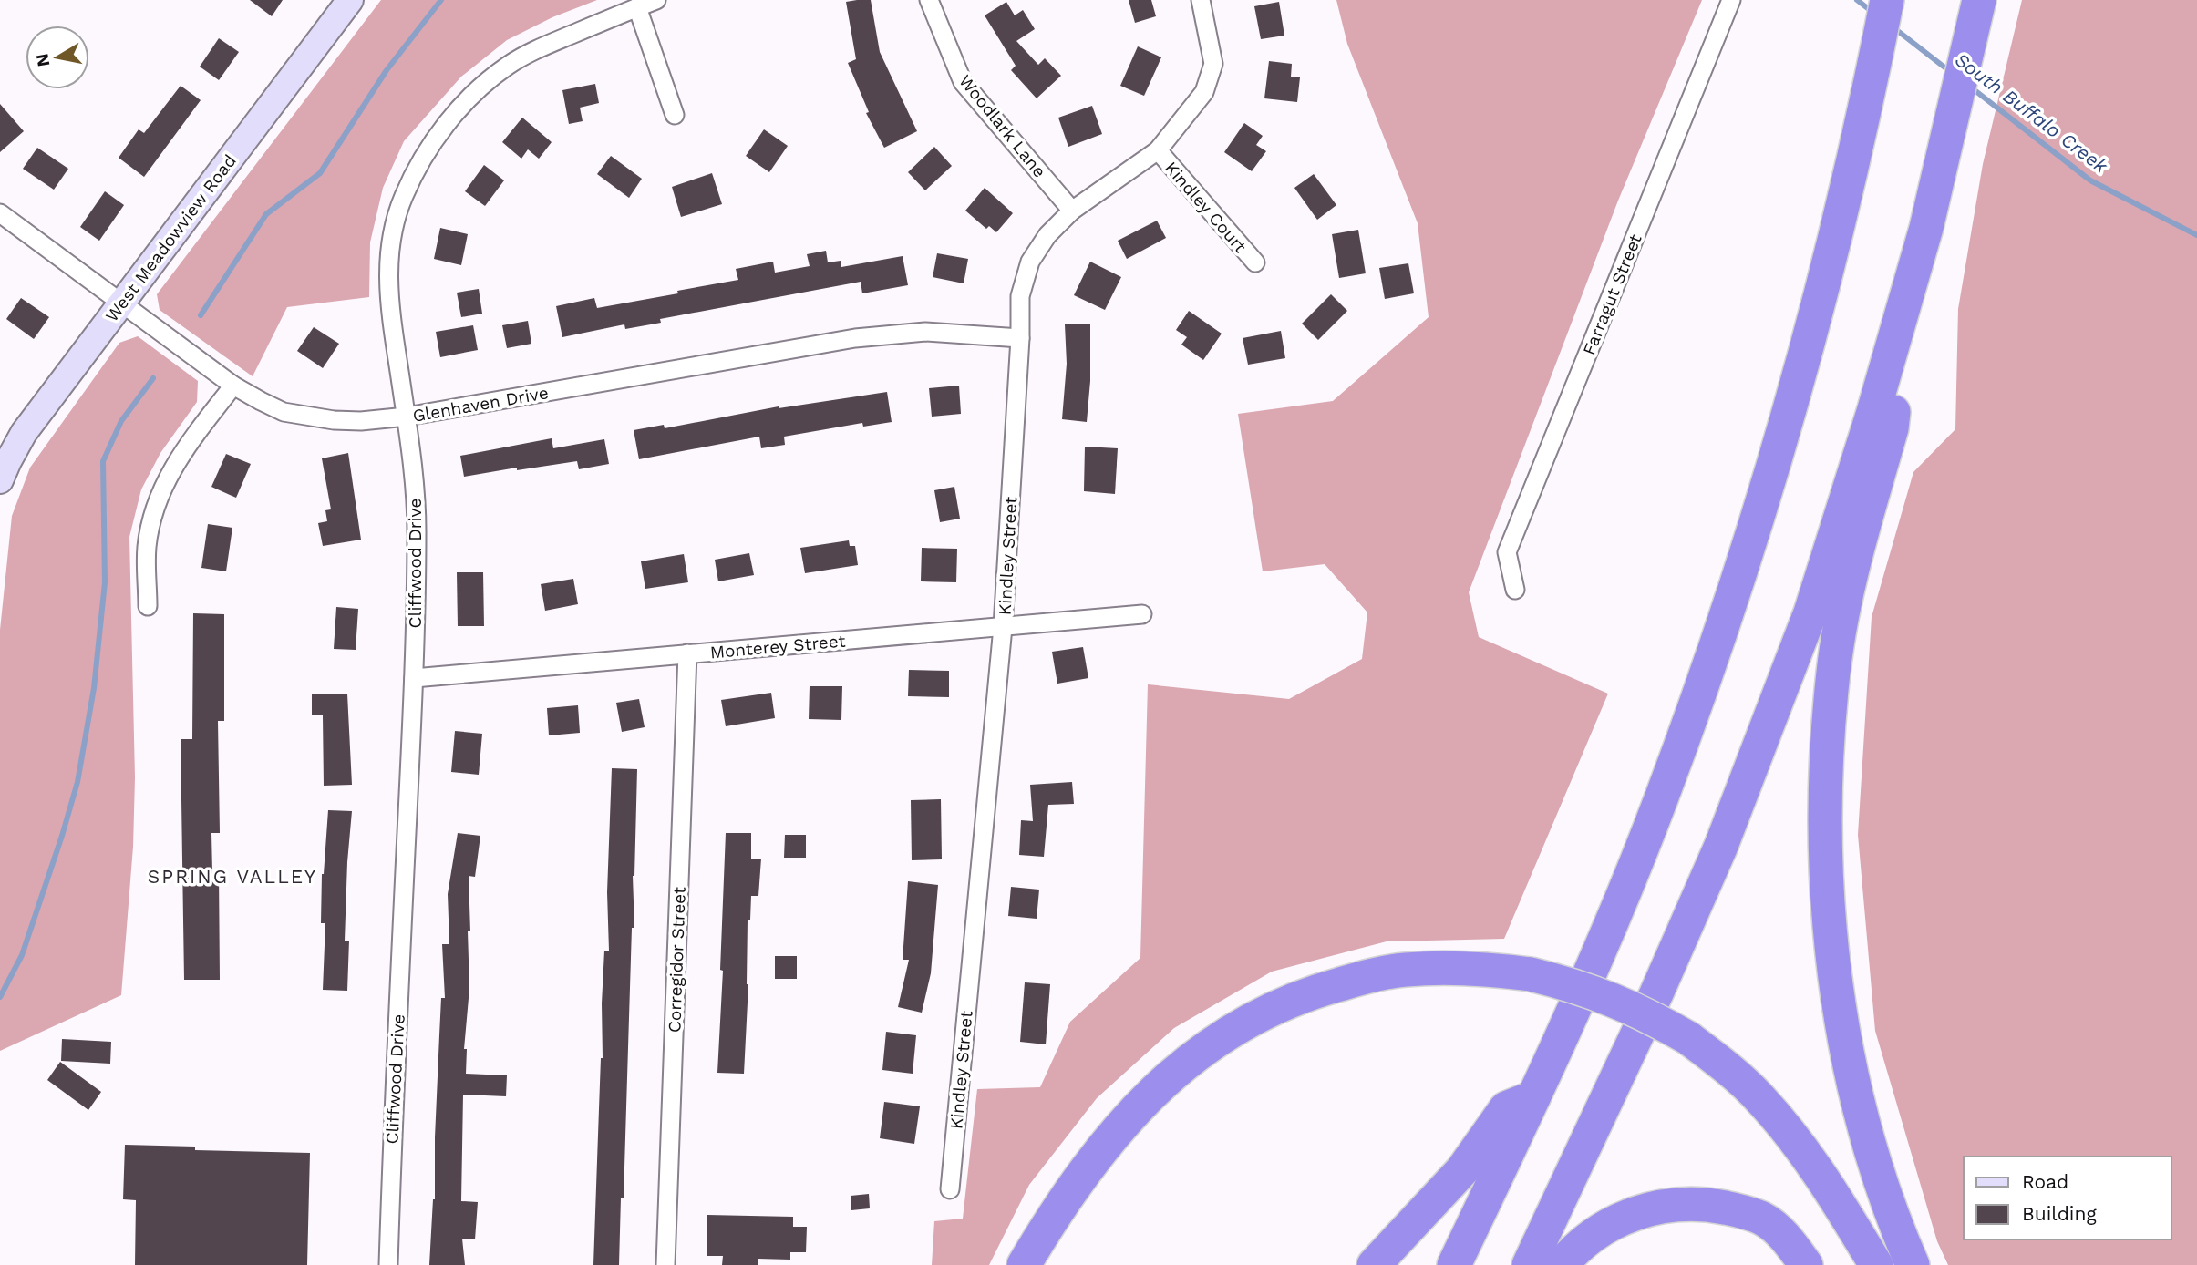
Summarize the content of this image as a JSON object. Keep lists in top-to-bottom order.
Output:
{
  "streets": {
    "street": [
      "Woodlark Lane",
      "Kindley Court",
      "West Meadowview Road",
      "Farragut Street",
      "Glenhaven Drive",
      "Kindley Street",
      "Cliffwood Drive",
      "Monterey Street",
      "Corregidor Street"
    ]
  },
  "crossings": [
    ["Woodlark Lane", "Kindley Street"],
    ["Kindley Court", "Kindley Street"],
    ["West Meadowview Road", "Glenhaven Drive"],
    ["Glenhaven Drive", "Kindley Street"],
    ["Glenhaven Drive", "Cliffwood Drive"],
    ["Kindley Street", "Monterey Street"],
    ["Cliffwood Drive", "Monterey Street"],
    ["Monterey Street", "Corregidor Street"]
  ],
  "districts": ["SPRING VALLEY"],
  "water": ["South Buffalo Creek"],
  "legend": ["Road", "Building"],
  "north": "left"
}
